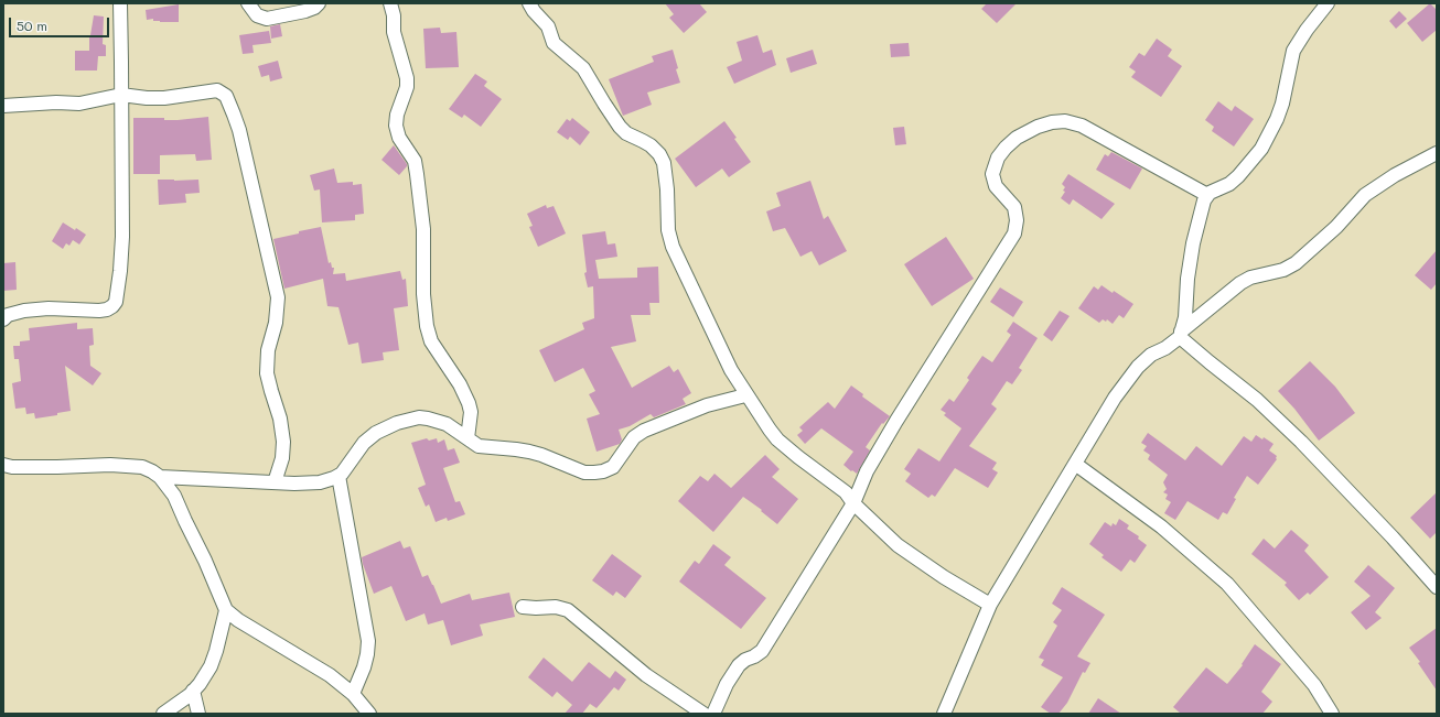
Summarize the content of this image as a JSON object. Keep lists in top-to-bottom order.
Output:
{
  "scale_bar": "50 m"
}
